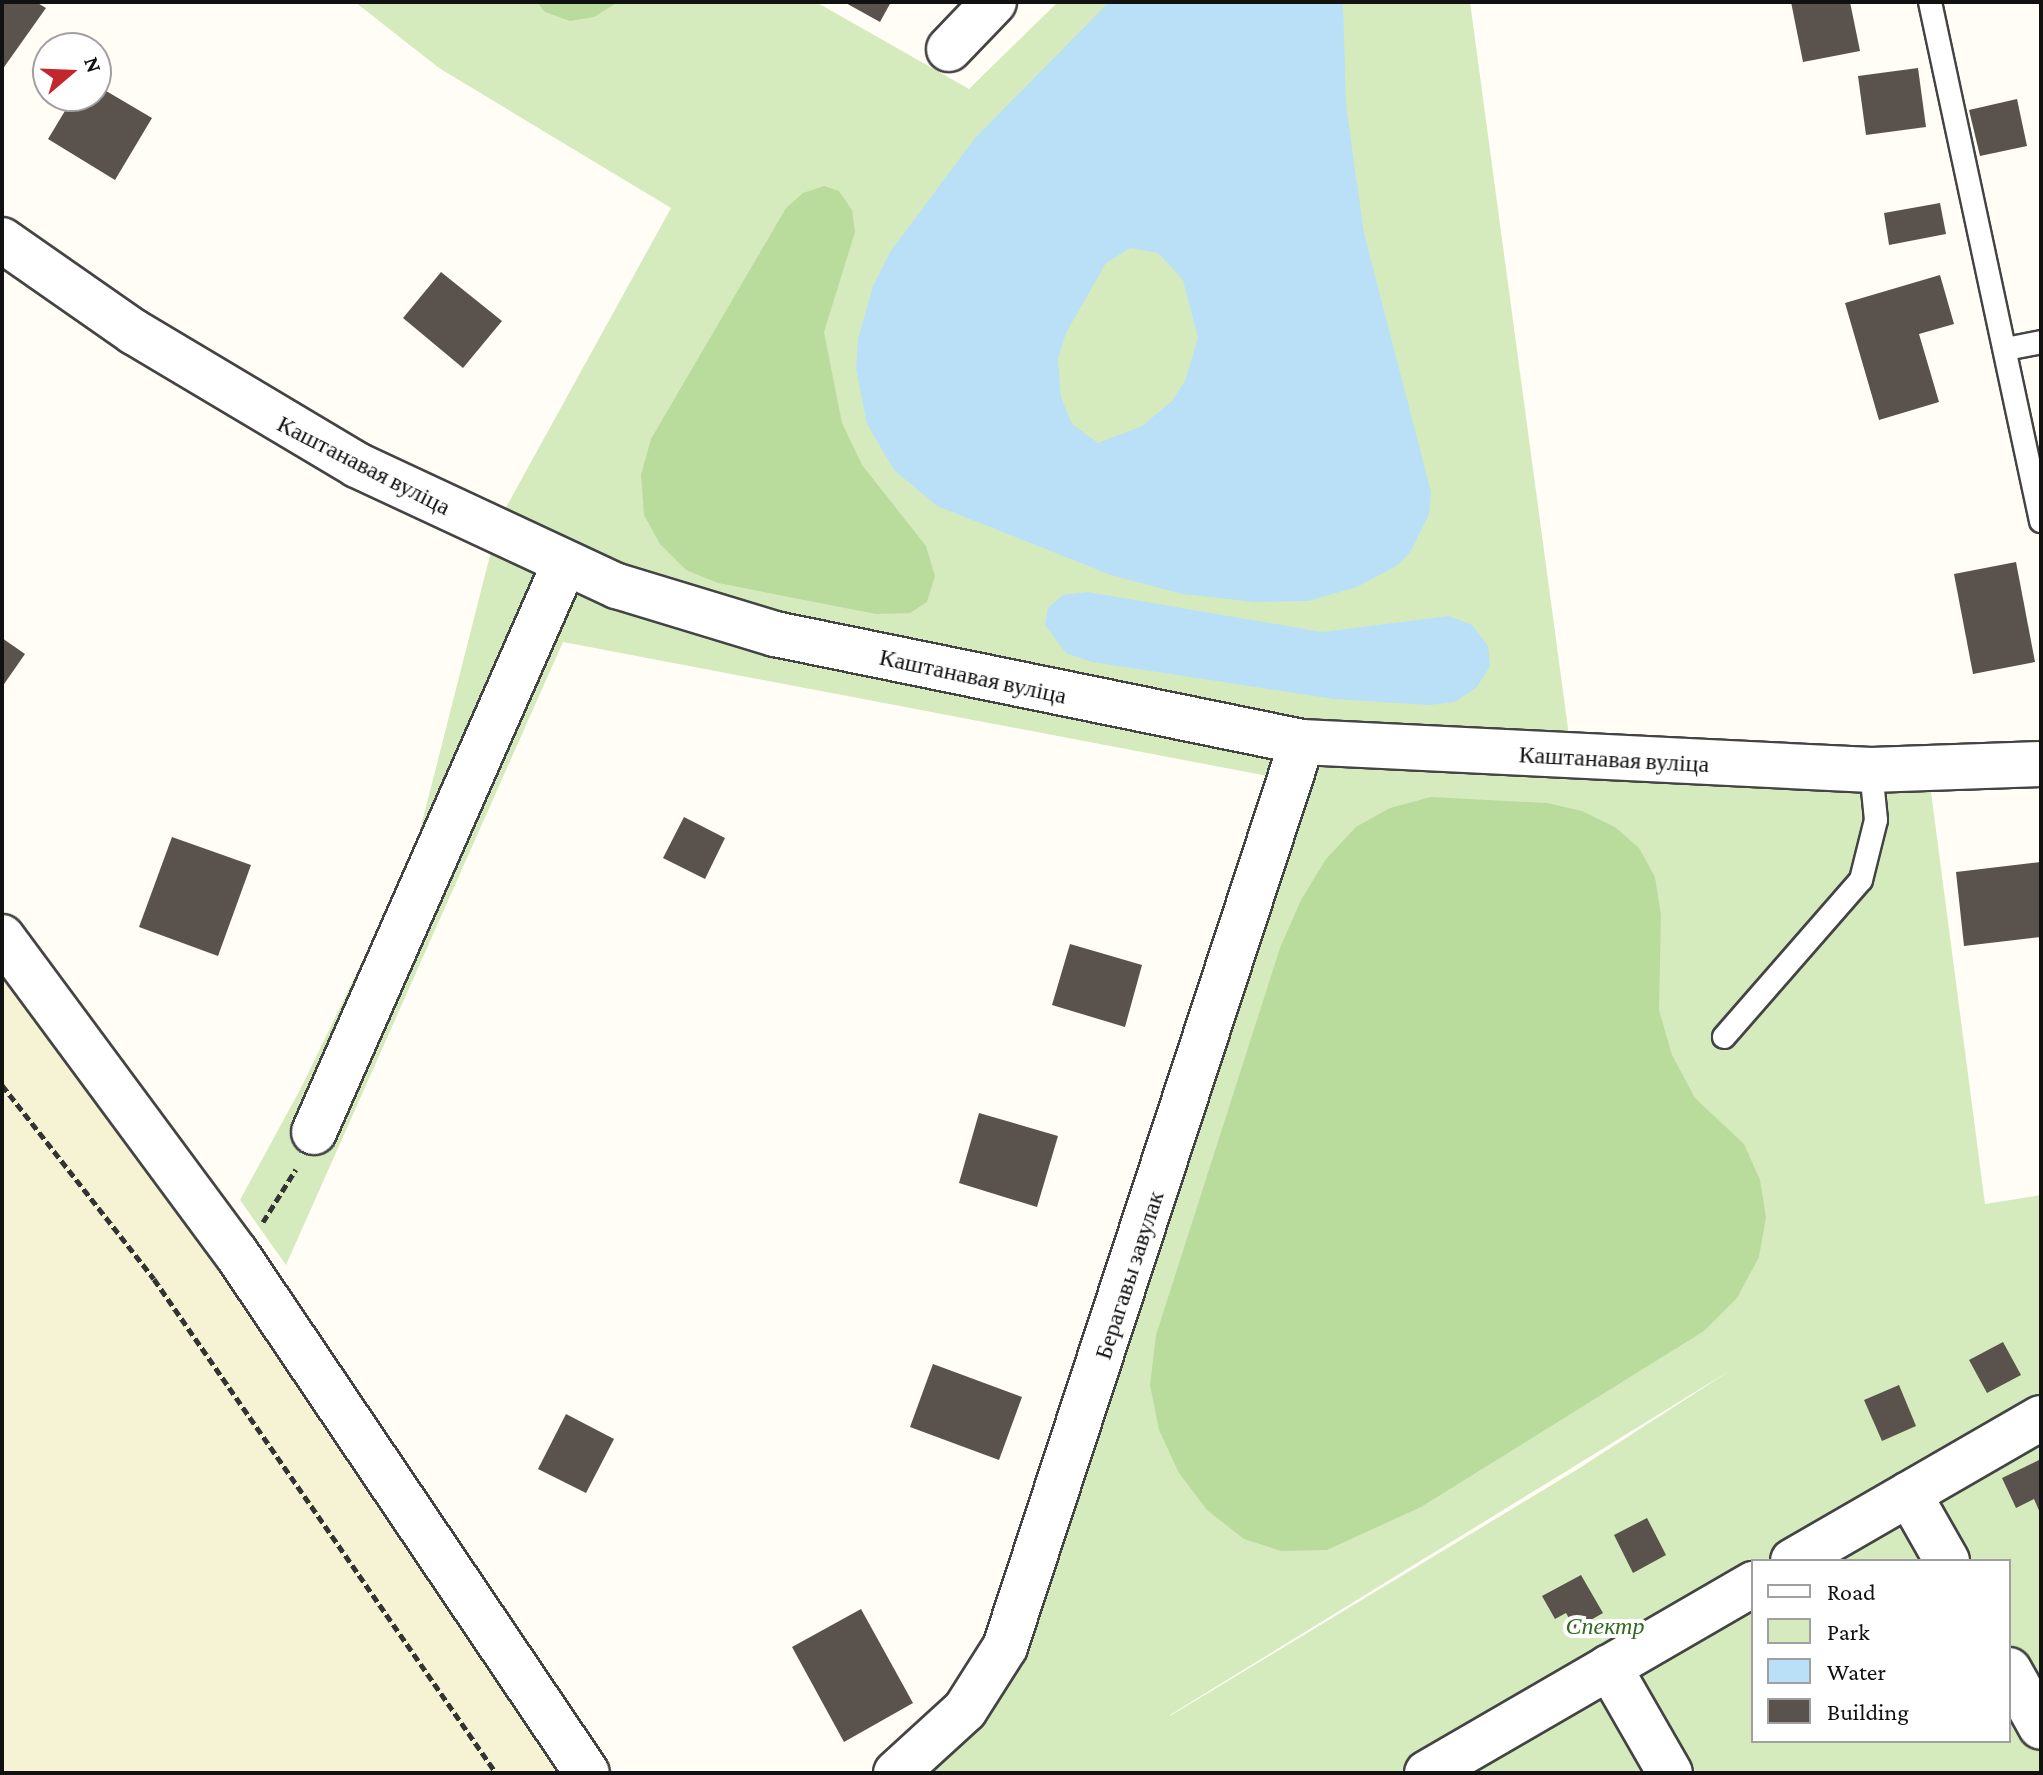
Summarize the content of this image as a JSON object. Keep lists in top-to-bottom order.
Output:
{
  "streets": {
    "street": ["Каштанавая вуліца", "Берагавы завулак"]
  },
  "crossings": [
    ["Каштанавая вуліца", "Берагавы завулак"]
  ],
  "parks": ["Спектр"],
  "legend": [
    "Road",
    "Park",
    "Water",
    "Building"
  ],
  "north": "right"
}
